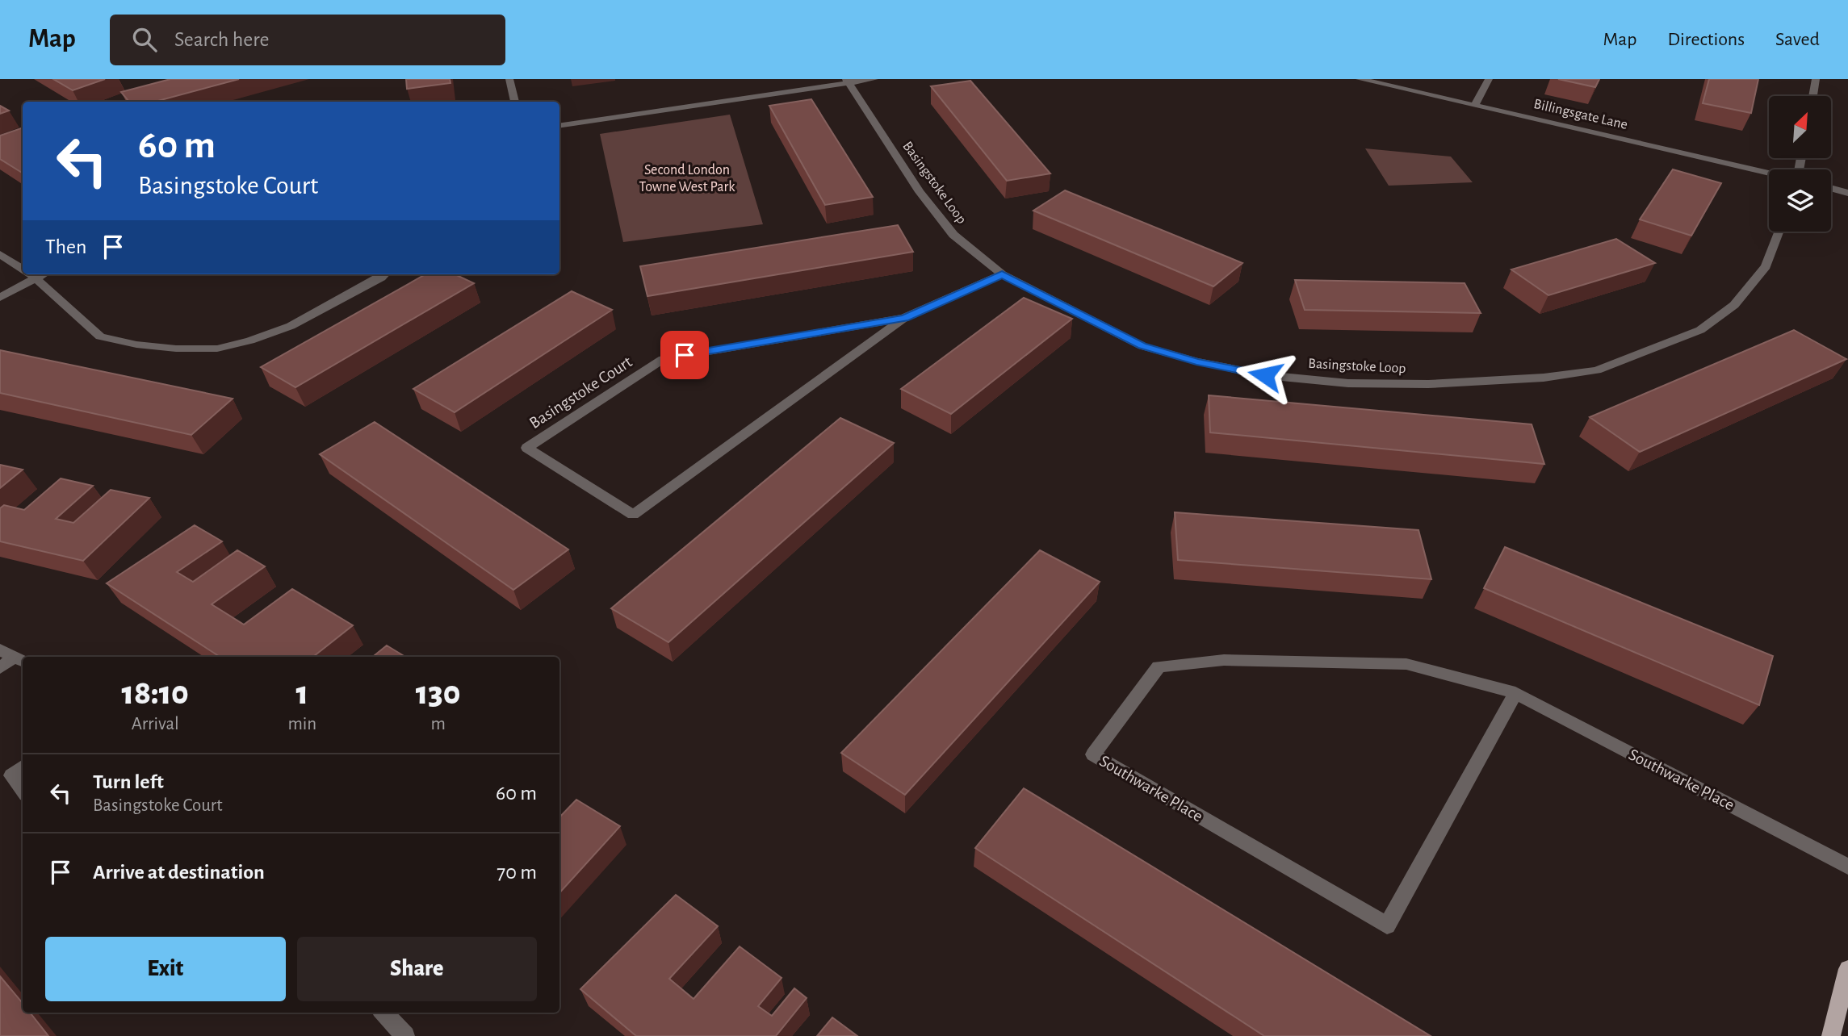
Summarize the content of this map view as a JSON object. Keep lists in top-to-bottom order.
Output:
{
  "streets": {
    "street": [
      "Billingsgate Lane",
      "Basingstoke Loop",
      "Basingstoke Court",
      "Southwarke Place"
    ]
  },
  "crossings": [
    ["Basingstoke Loop", "Basingstoke Court"]
  ],
  "parks": ["Second London Towne West Park"],
  "north": "top right",
  "page": {
    "header": "Map",
    "search": "Search here",
    "nav": ["Map", "Directions", "Saved"],
    "turn": ["60 m", "Basingstoke Court"],
    "then": "Then",
    "eta": [
      "18:10",
      "Arrival",
      "1",
      "min",
      "130",
      "m"
    ],
    "list": [
      {
        "name": "Turn left",
        "note": "Basingstoke Court",
        "value": "60 m"
      },
      {
        "name": "Arrive at destination",
        "value": "70 m"
      }
    ],
    "buttons": ["Exit", "Share"]
  }
}
